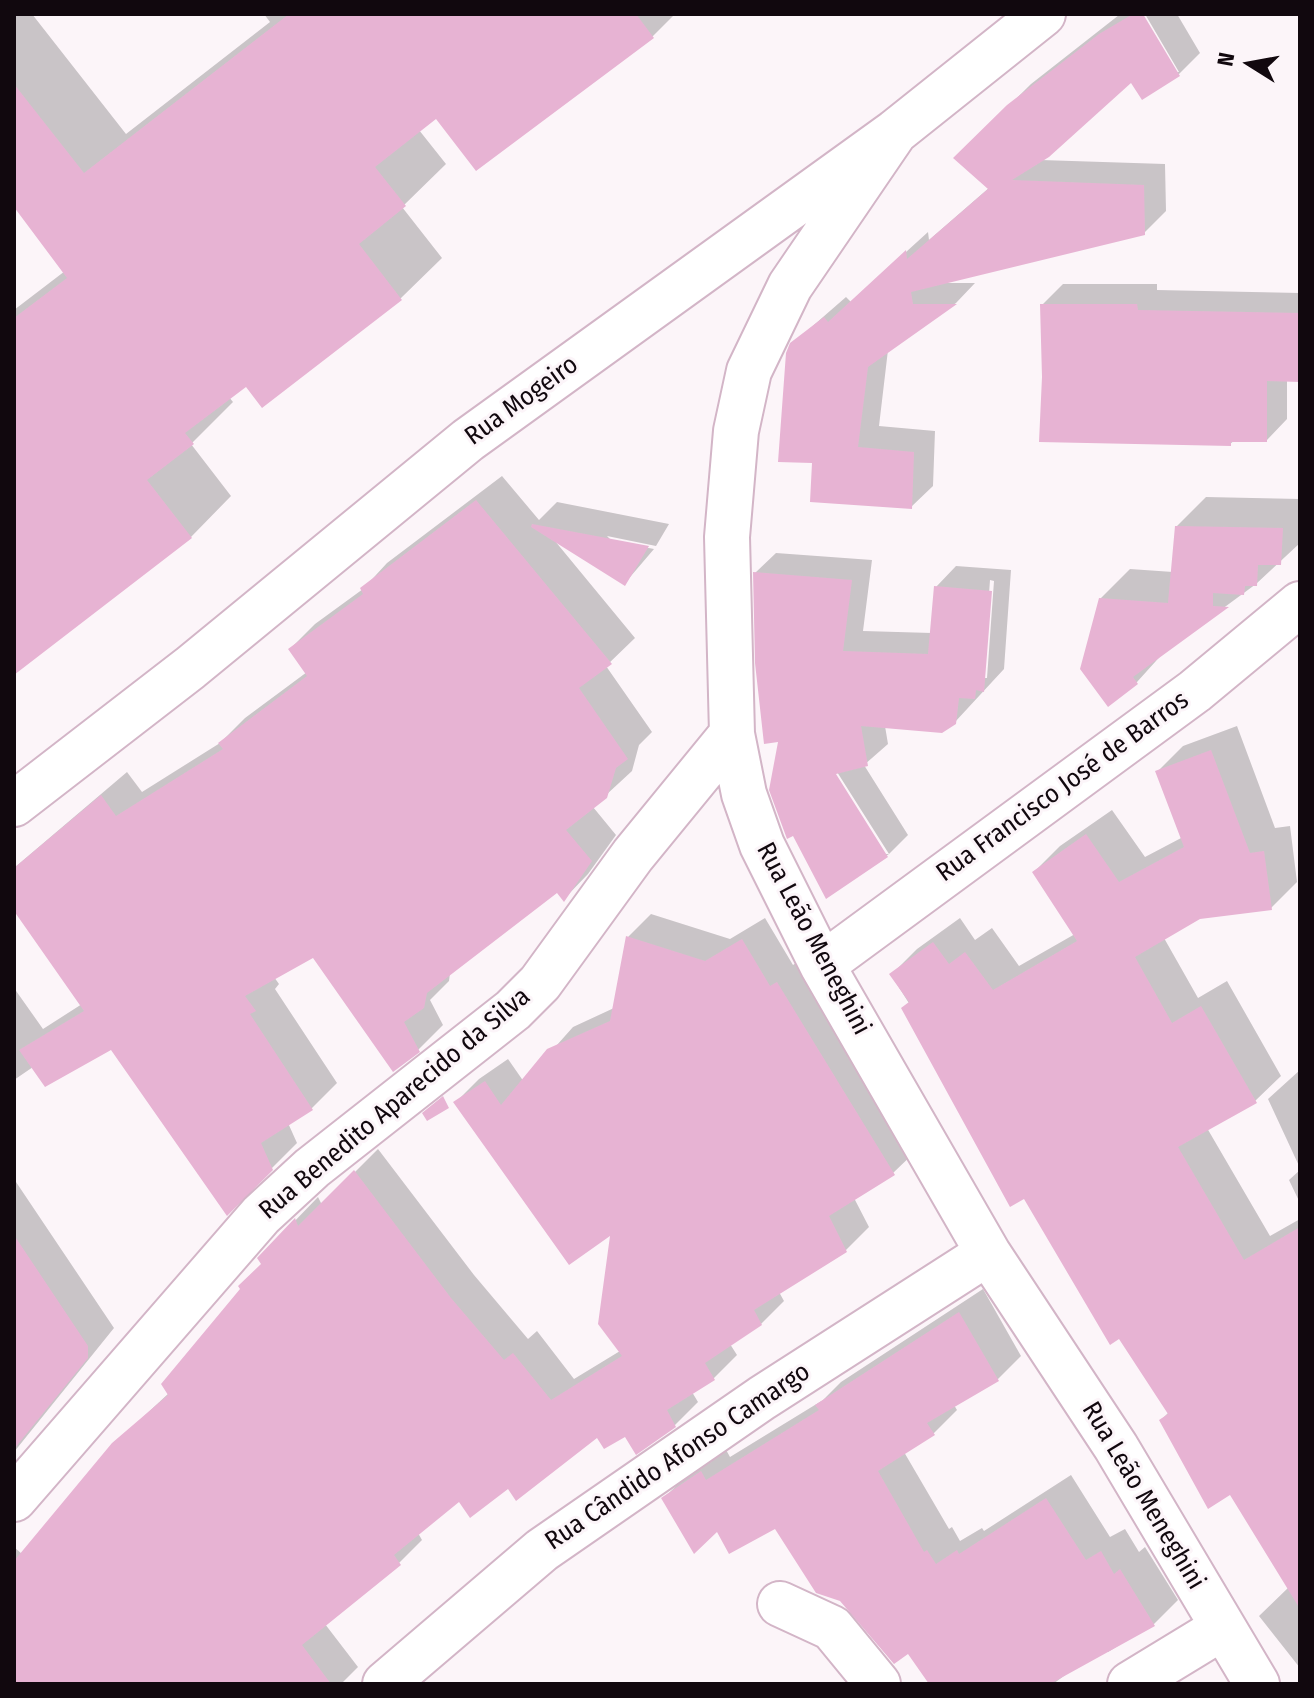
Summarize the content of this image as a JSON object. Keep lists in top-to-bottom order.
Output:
{
  "streets": {
    "street": [
      "Rua Mogeiro",
      "Rua Francisco José de Barros",
      "Rua Leão Meneghini",
      "Rua Benedito Aparecido da Silva",
      "Rua Cândido Afonso Camargo"
    ]
  },
  "crossings": [
    ["Rua Mogeiro", "Rua Leão Meneghini"],
    ["Rua Francisco José de Barros", "Rua Leão Meneghini"],
    ["Rua Leão Meneghini", "Rua Benedito Aparecido da Silva"],
    ["Rua Leão Meneghini", "Rua Cândido Afonso Camargo"]
  ],
  "north": "left"
}
